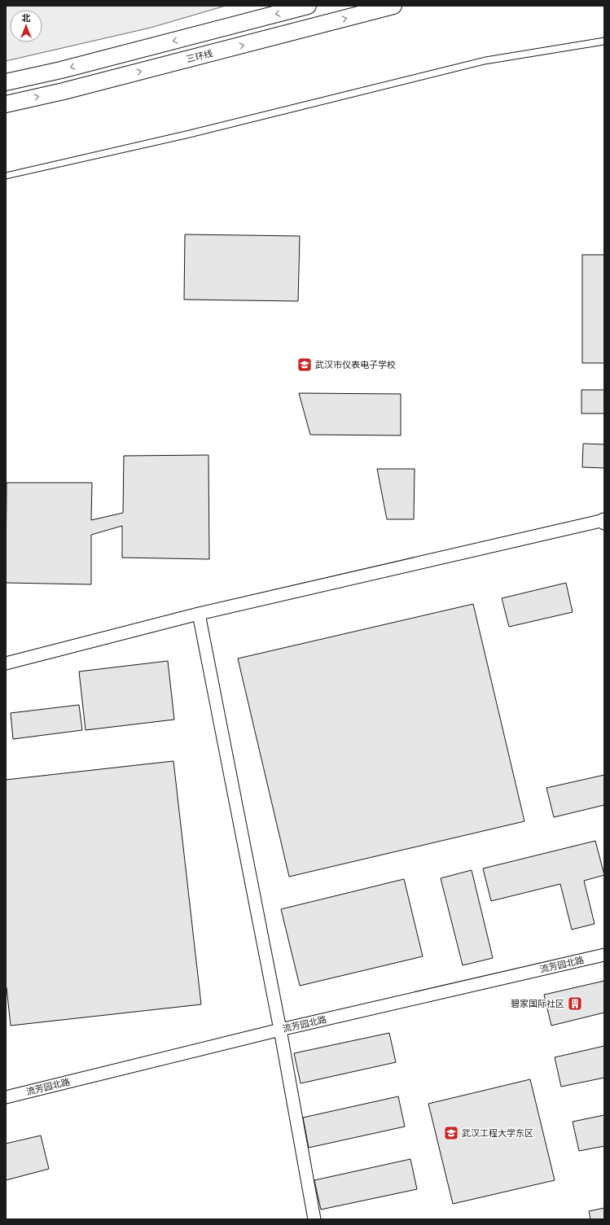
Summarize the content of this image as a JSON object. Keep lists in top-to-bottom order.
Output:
{
  "streets": {
    "highway": ["三环线"],
    "street": ["流芳园北路"]
  },
  "places": {
    "school or university": ["武汉市仪表电子学校", "武汉工程大学东区"],
    "building": ["碧家国际社区"]
  },
  "north": "top"
}
